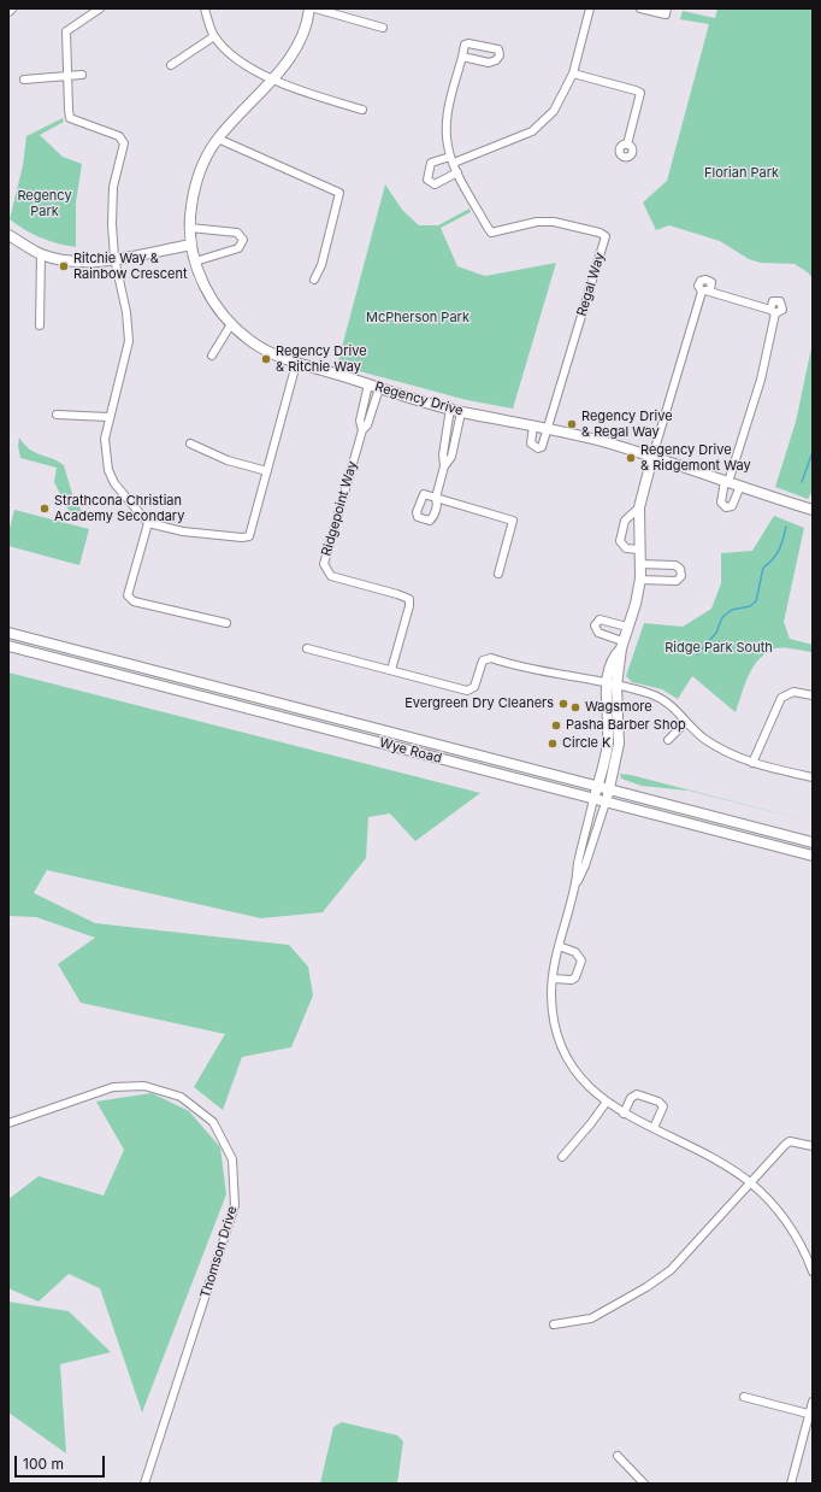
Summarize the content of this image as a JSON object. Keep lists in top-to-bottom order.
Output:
{
  "streets": {
    "main road": ["Regency Drive", "Wye Road"],
    "street": ["Regal Way", "Ridgepoint Way", "Thomson Drive"]
  },
  "crossings": [
    ["Regal Way", "Regency Drive"],
    ["Regency Drive", "Ridgepoint Way"]
  ],
  "parks": [
    "Florian Park",
    "Regency Park",
    "McPherson Park",
    "Ridge Park South"
  ],
  "places": [
    "Ritchie Way & Rainbow Crescent",
    "Regency Drive & Ritchie Way",
    "Regency Drive & Regal Way",
    "Regency Drive & Ridgemont Way",
    "Strathcona Christian Academy Secondary",
    "Evergreen Dry Cleaners",
    "Wagsmore",
    "Pasha Barber Shop",
    "Circle K"
  ],
  "scale_bar": "100 m"
}
